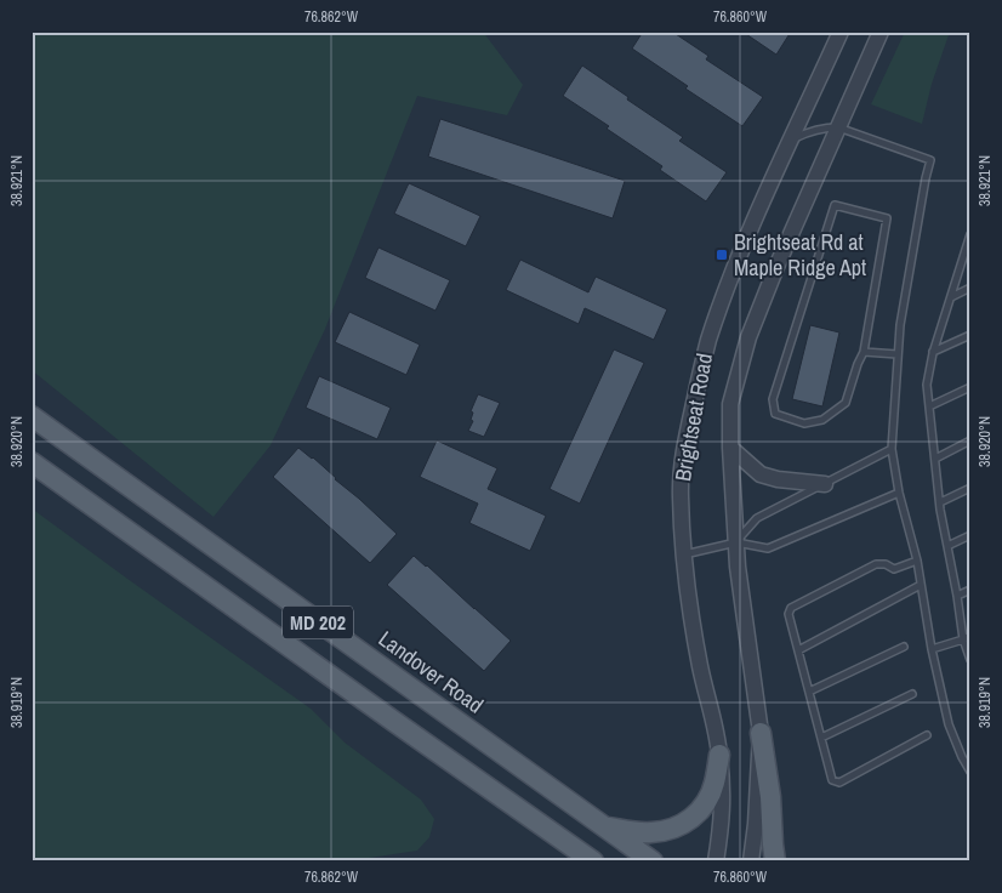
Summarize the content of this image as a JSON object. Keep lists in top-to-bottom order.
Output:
{
  "streets": {
    "main road": ["MD 202", "Landover Road"],
    "street": ["Brightseat Road"]
  },
  "places": {
    "transit": ["Brightseat Rd at Maple Ridge Apt"]
  },
  "coordinates": [
    "76.862°W",
    "76.860°W",
    "38.921°N",
    "38.920°N",
    "38.919°N"
  ]
}
